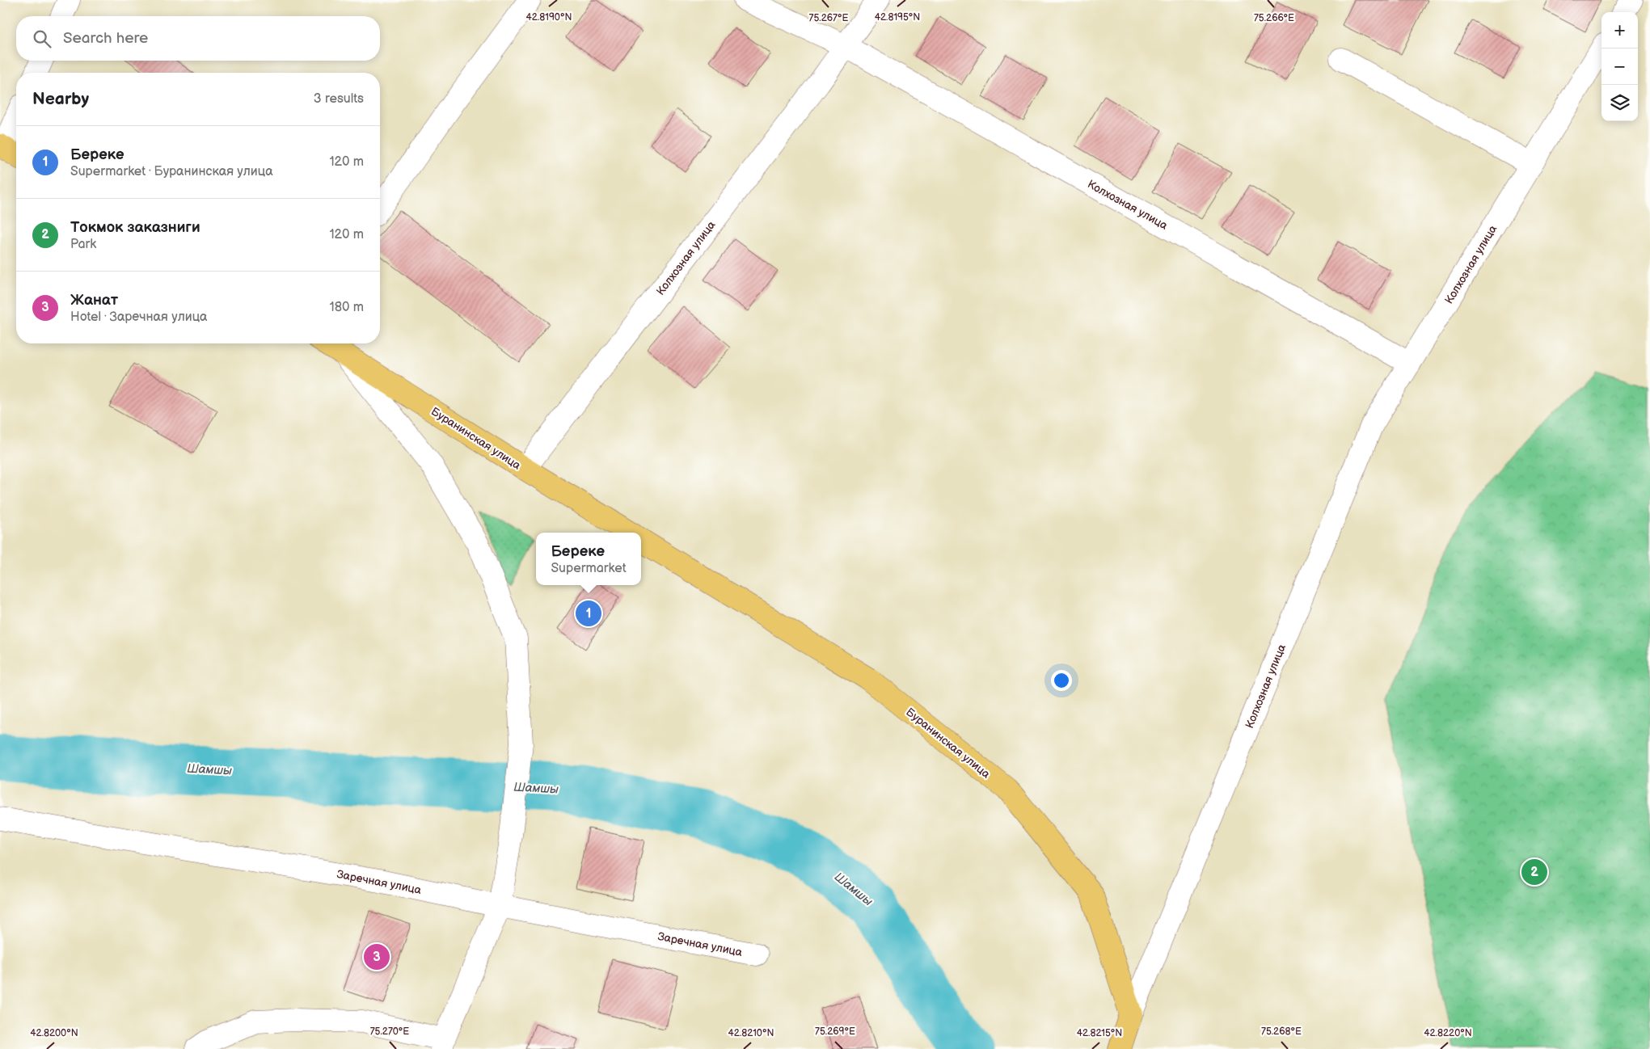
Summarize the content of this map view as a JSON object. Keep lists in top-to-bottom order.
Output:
{
  "streets": {
    "main road": ["Буранинская улица"],
    "street": ["Колхозная улица", "Заречная улица"]
  },
  "crossings": [
    ["Колхозная улица", "Буранинская улица"]
  ],
  "water": ["Шамшы"],
  "page": {
    "map_buttons": ["+", "−"],
    "search": "Search here",
    "heading": ["Nearby", "3 results"],
    "list": [
      {
        "mark": "1",
        "name": "Береке",
        "note": "Supermarket · Буранинская улица",
        "value": "120 m"
      },
      {
        "mark": "2",
        "name": "Токмок заказниги",
        "note": "Park",
        "value": "120 m"
      },
      {
        "mark": "3",
        "name": "Жанат",
        "note": "Hotel · Заречная улица",
        "value": "180 m"
      }
    ],
    "popup": ["Береке", "Supermarket"],
    "pins": ["1", "2", "3"]
  },
  "coordinates": [
    "42.8190°N",
    "42.8195°N",
    "75.267°E",
    "75.266°E",
    "75.270°E",
    "75.269°E",
    "75.268°E",
    "42.8200°N",
    "42.8210°N",
    "42.8215°N",
    "42.8220°N"
  ]
}
